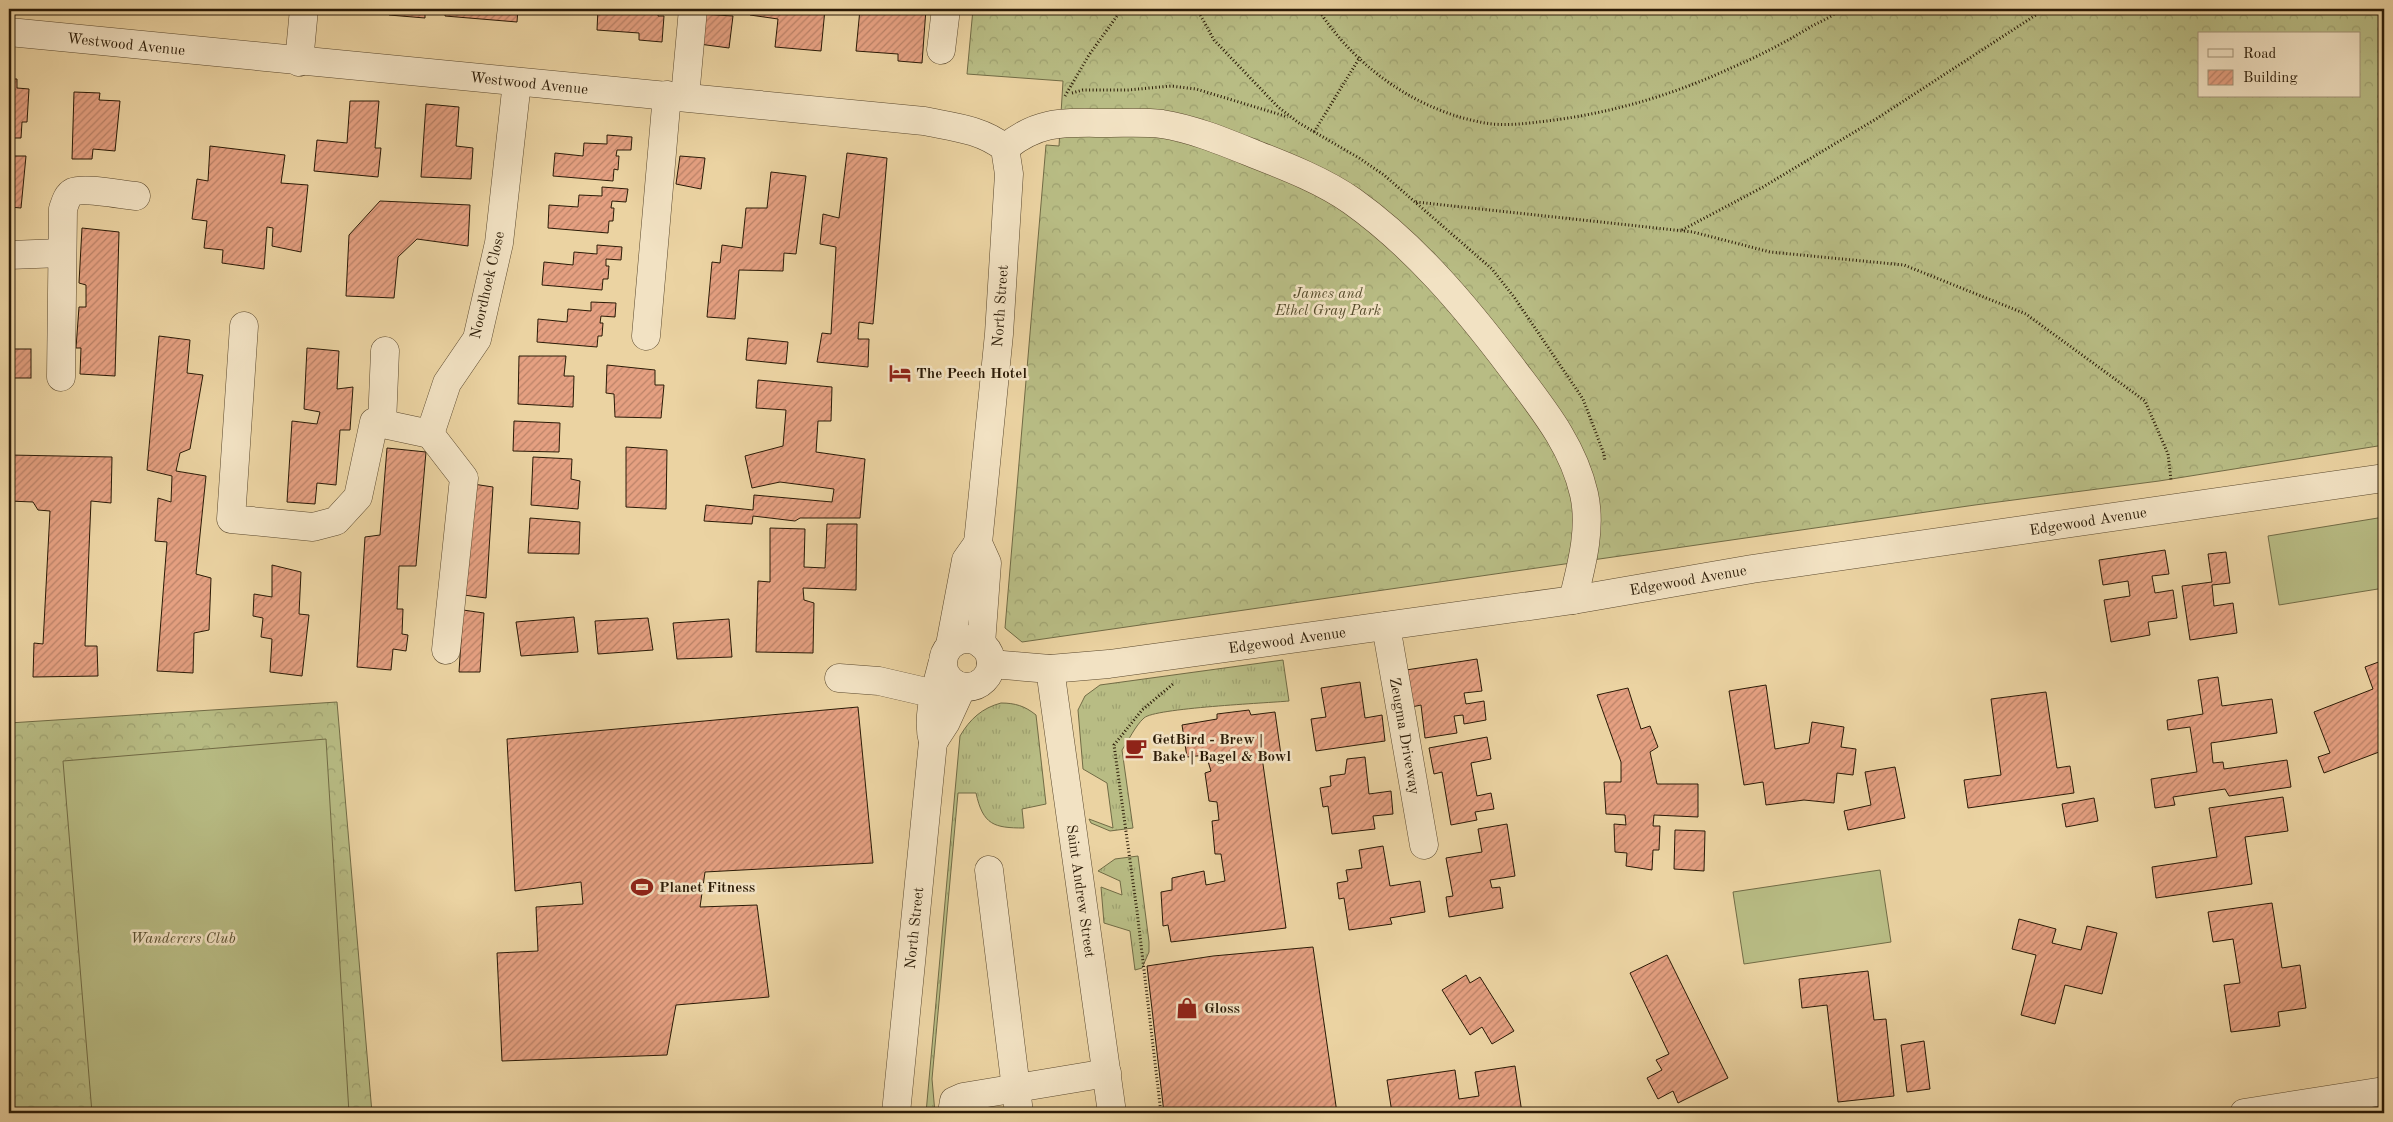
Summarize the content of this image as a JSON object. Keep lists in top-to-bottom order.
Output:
{
  "streets": {
    "street": [
      "Westwood Avenue",
      "Noordhoek Close",
      "North Street",
      "Edgewood Avenue",
      "Zeugma Driveway",
      "Saint Andrew Street"
    ]
  },
  "crossings": [
    ["Westwood Avenue", "Noordhoek Close"],
    ["Westwood Avenue", "North Street"],
    ["North Street", "Edgewood Avenue"],
    ["Edgewood Avenue", "Zeugma Driveway"],
    ["Edgewood Avenue", "Saint Andrew Street"]
  ],
  "parks": ["James and Ethel Gray Park", "Wanderers Club"],
  "places": {
    "hotel": ["The Peech Hotel"],
    "cafe": ["GetBird - Brew | Bake | Bagel & Bowl"],
    "sports": ["Planet Fitness"],
    "shop": ["Gloss"]
  },
  "legend": ["Road", "Building"]
}
